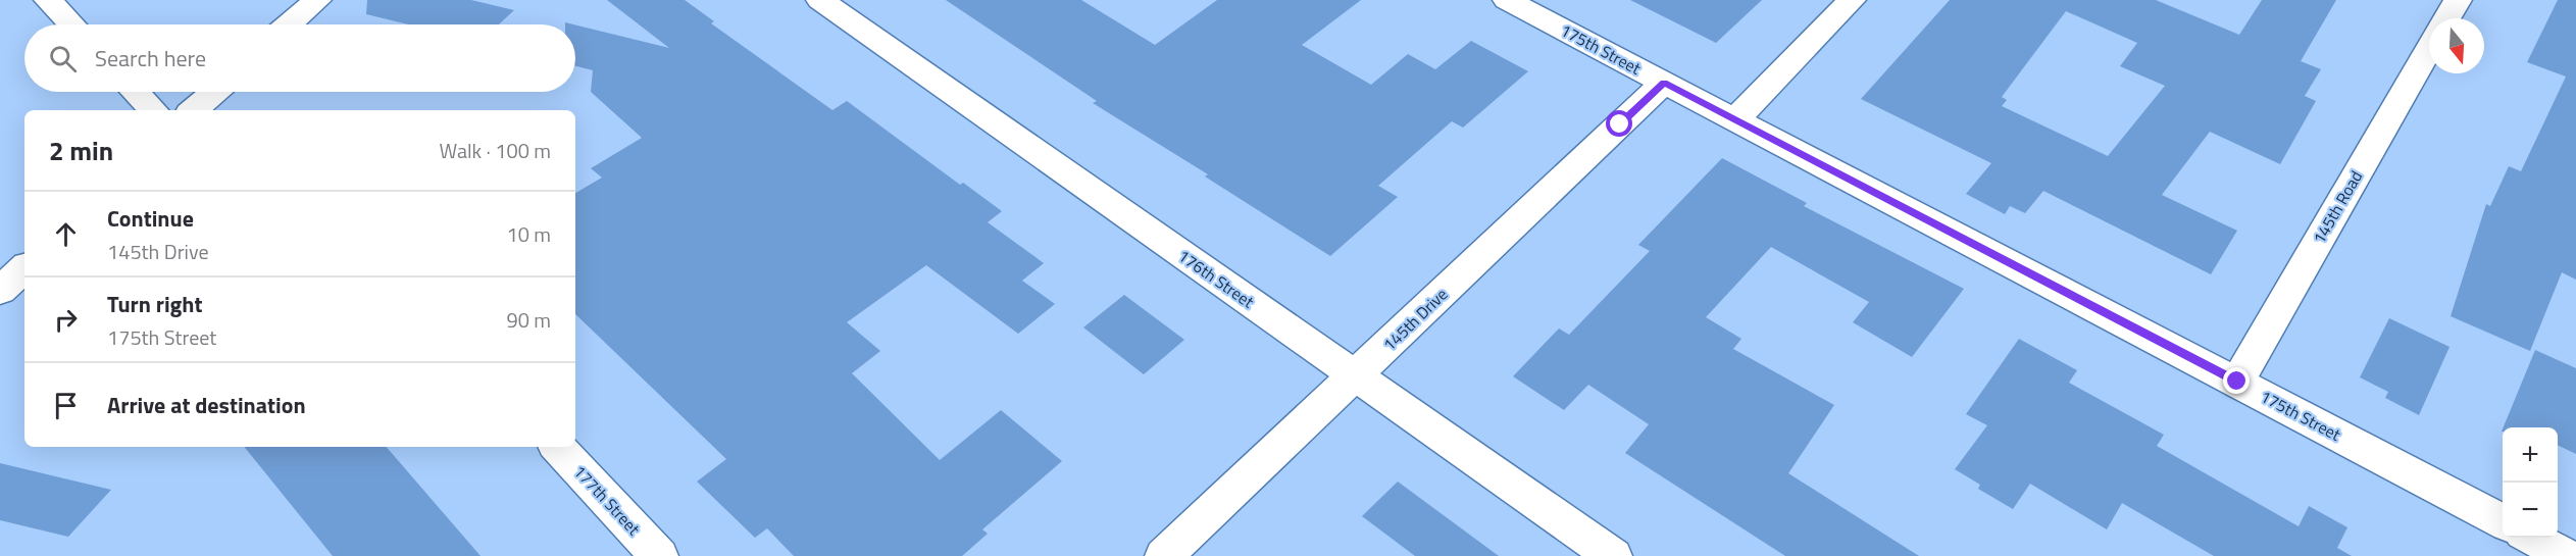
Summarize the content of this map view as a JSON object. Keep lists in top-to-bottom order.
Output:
{
  "streets": {
    "street": [
      "175th Street",
      "145th Road",
      "176th Street",
      "145th Drive",
      "177th Street"
    ]
  },
  "crossings": [
    ["175th Street", "145th Road"],
    ["175th Street", "145th Drive"],
    ["176th Street", "145th Drive"]
  ],
  "north": "bottom",
  "page": {
    "search": "Search here",
    "heading": ["2 min", "Walk · 100 m"],
    "list": [
      ["Continue", "145th Drive", "10 m"],
      ["Turn right", "175th Street", "90 m"],
      "Arrive at destination"
    ],
    "map_buttons": ["+", "−"]
  }
}
